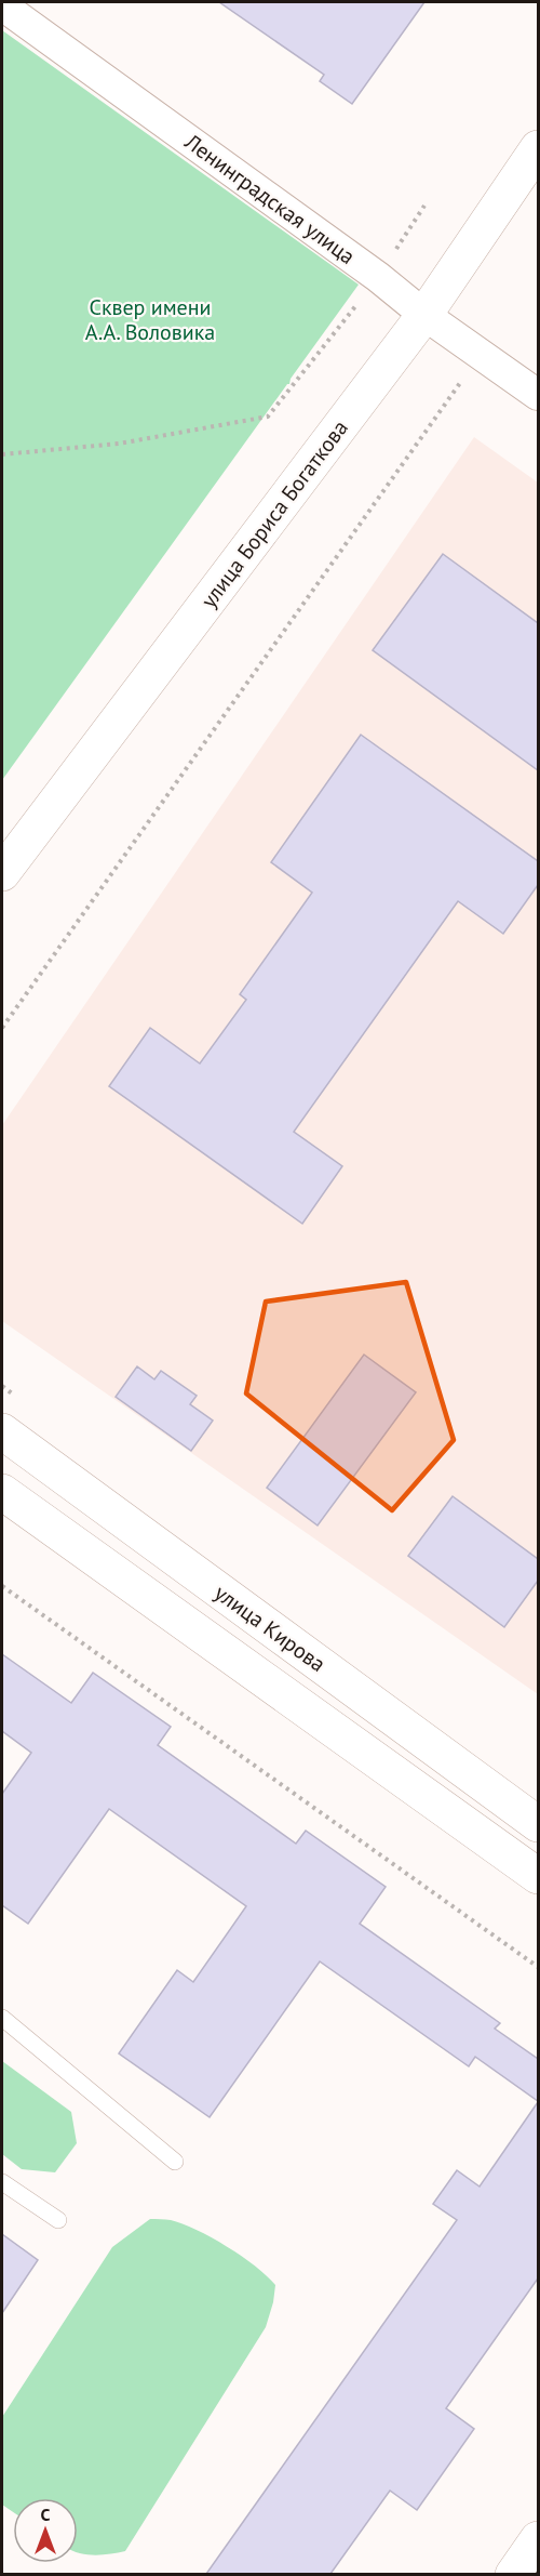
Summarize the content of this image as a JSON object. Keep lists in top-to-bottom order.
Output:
{
  "streets": {
    "main road": ["улица Бориса Богаткова", "улица Кирова"],
    "street": ["Ленинградская улица"]
  },
  "crossings": [
    ["Ленинградская улица", "улица Бориса Богаткова"]
  ],
  "parks": ["Cквер имени А.А. Воловика"],
  "north": "top"
}
